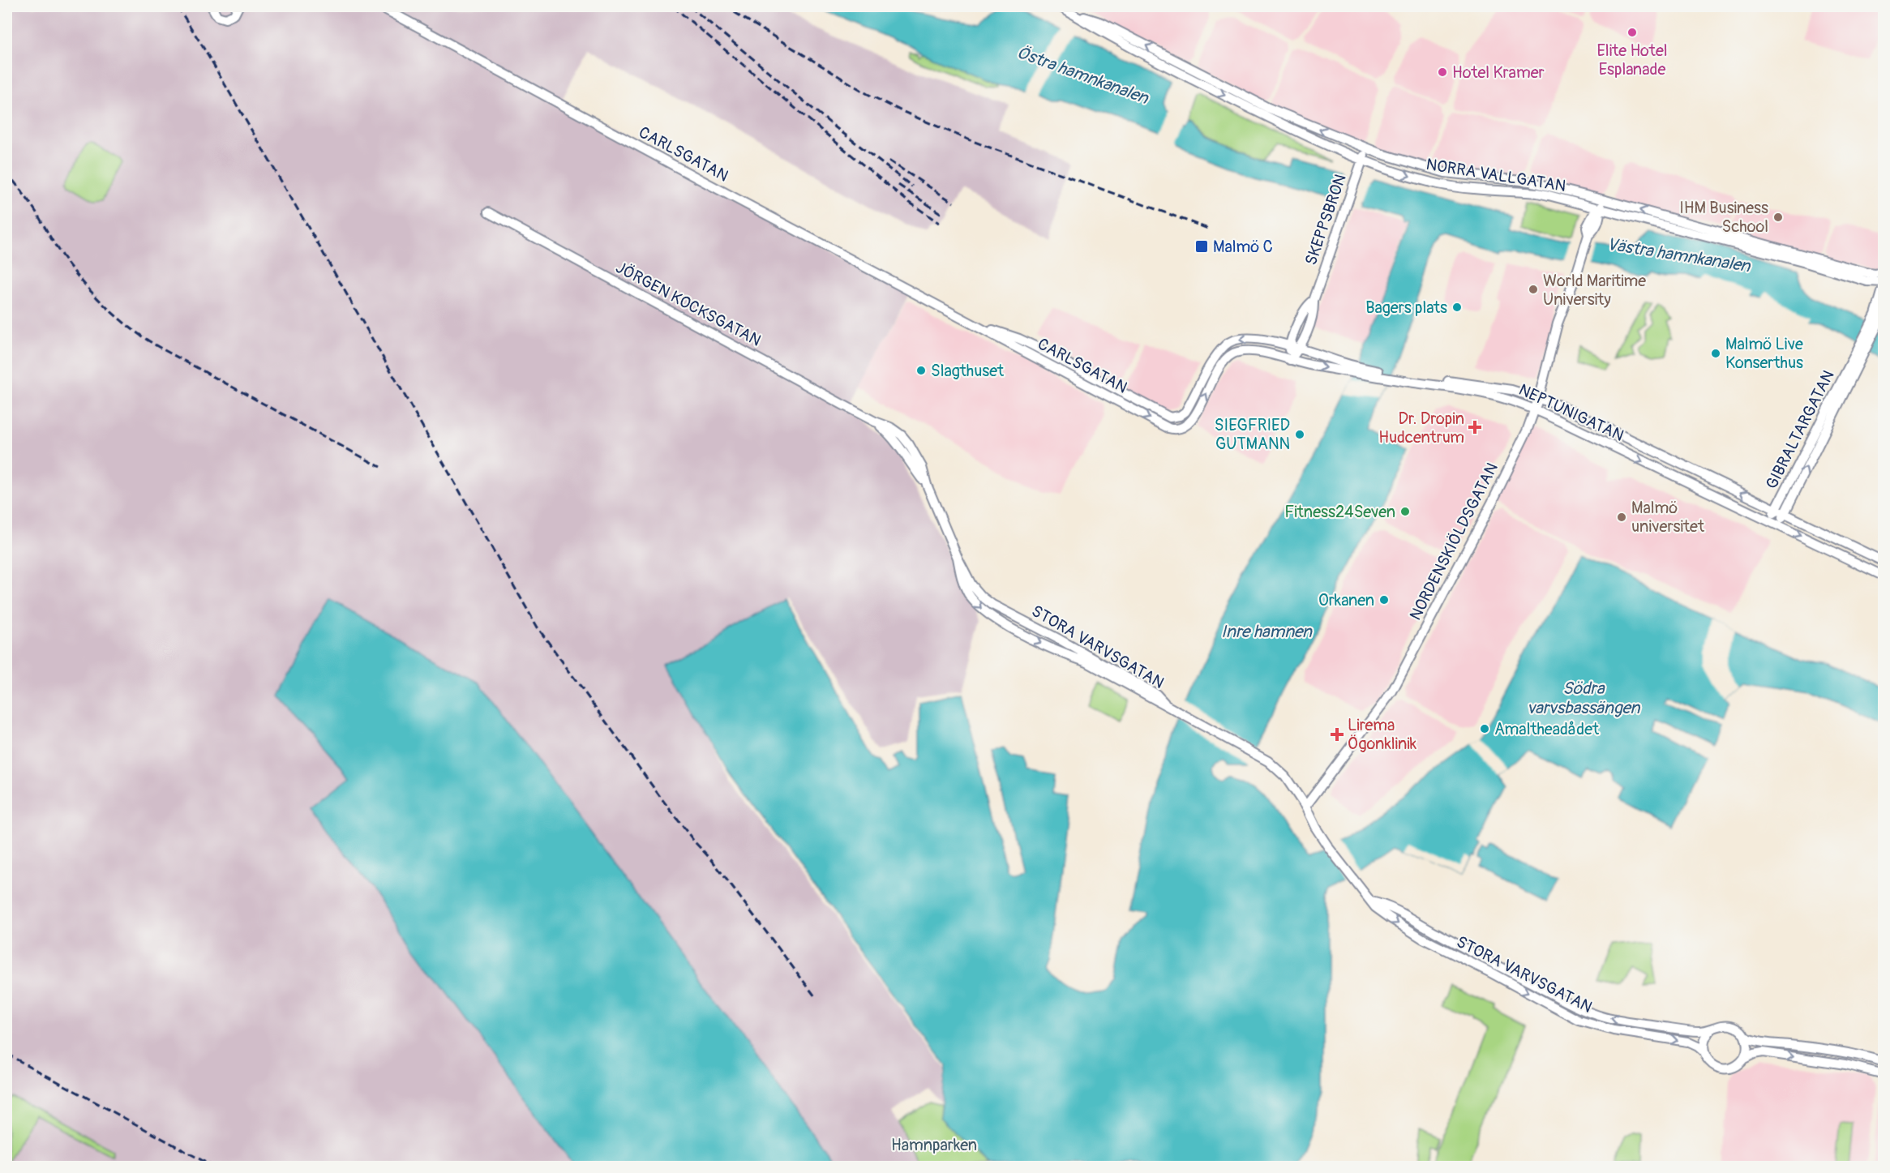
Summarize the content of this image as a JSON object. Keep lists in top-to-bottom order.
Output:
{
  "streets": {
    "street": [
      "CARLSGATAN",
      "NORRA VALLGATAN",
      "SKEPPSBRON",
      "JÖRGEN KOCKSGATAN",
      "NEPTUNIGATAN",
      "GIBRALTARGATAN",
      "NORDENSKIÖLDSGATAN",
      "STORA VARVSGATAN"
    ]
  },
  "crossings": [
    ["CARLSGATAN", "NEPTUNIGATAN"],
    ["NORRA VALLGATAN", "SKEPPSBRON"],
    ["NORRA VALLGATAN", "NORDENSKIÖLDSGATAN"],
    ["SKEPPSBRON", "NEPTUNIGATAN"],
    ["NEPTUNIGATAN", "GIBRALTARGATAN"],
    ["NEPTUNIGATAN", "NORDENSKIÖLDSGATAN"],
    ["NORDENSKIÖLDSGATAN", "STORA VARVSGATAN"]
  ],
  "water": [
    "Östra hamnkanalen",
    "Västra hamnkanalen",
    "Inre hamnen",
    "Södra varvsbassängen"
  ],
  "parks": ["Hamnparken"],
  "places": {
    "other": [
      "Elite Hotel Esplanade",
      "Hotel Kramer",
      "IHM Business School",
      "World Maritime University",
      "Bagers plats",
      "Malmö Live Konserthus",
      "Slagthuset",
      "SIEGFRIED GUTMANN",
      "Fitness24Seven",
      "Malmö universitet",
      "Orkanen",
      "Amaltheadådet"
    ],
    "transit": ["Malmö C"],
    "health": ["Dr. Dropin Hudcentrum", "Lirema Ögonklinik"]
  }
}
